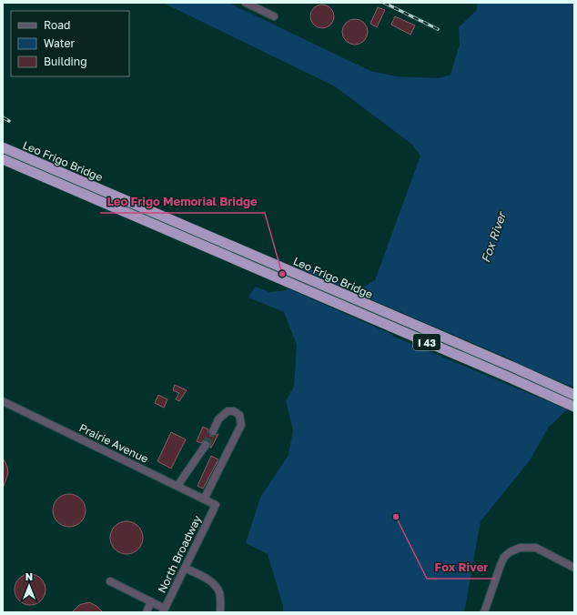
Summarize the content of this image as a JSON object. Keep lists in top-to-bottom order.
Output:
{
  "streets": {
    "highway": ["Leo Frigo Bridge", "I 43"],
    "street": ["Prairie Avenue", "North Broadway"]
  },
  "crossings": [
    ["Prairie Avenue", "North Broadway"]
  ],
  "water": ["Fox River"],
  "places": ["Leo Frigo Memorial Bridge", "Fox River"],
  "legend": ["Road", "Water", "Building"],
  "north": "top"
}
